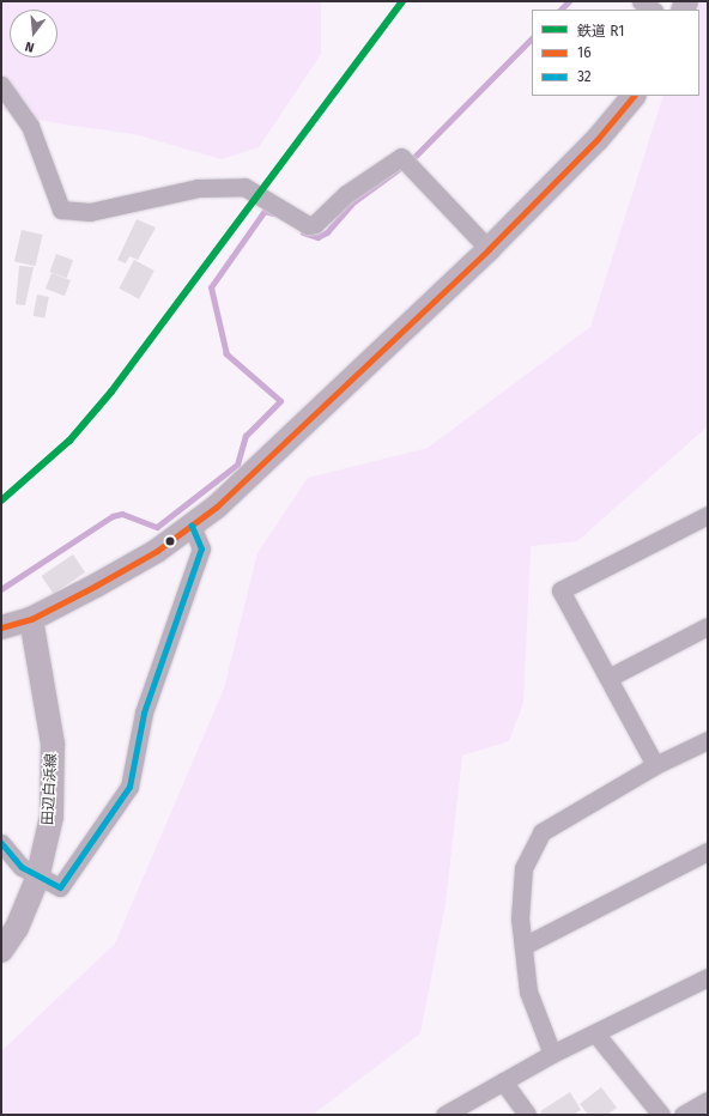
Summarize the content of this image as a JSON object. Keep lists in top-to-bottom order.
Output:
{
  "streets": {
    "main road": ["田辺白浜線"]
  },
  "lines": ["rail line R1", "transit line 16", "transit line 32"],
  "legend": ["鉄道 R1", "16", "32"],
  "north": "bottom"
}
